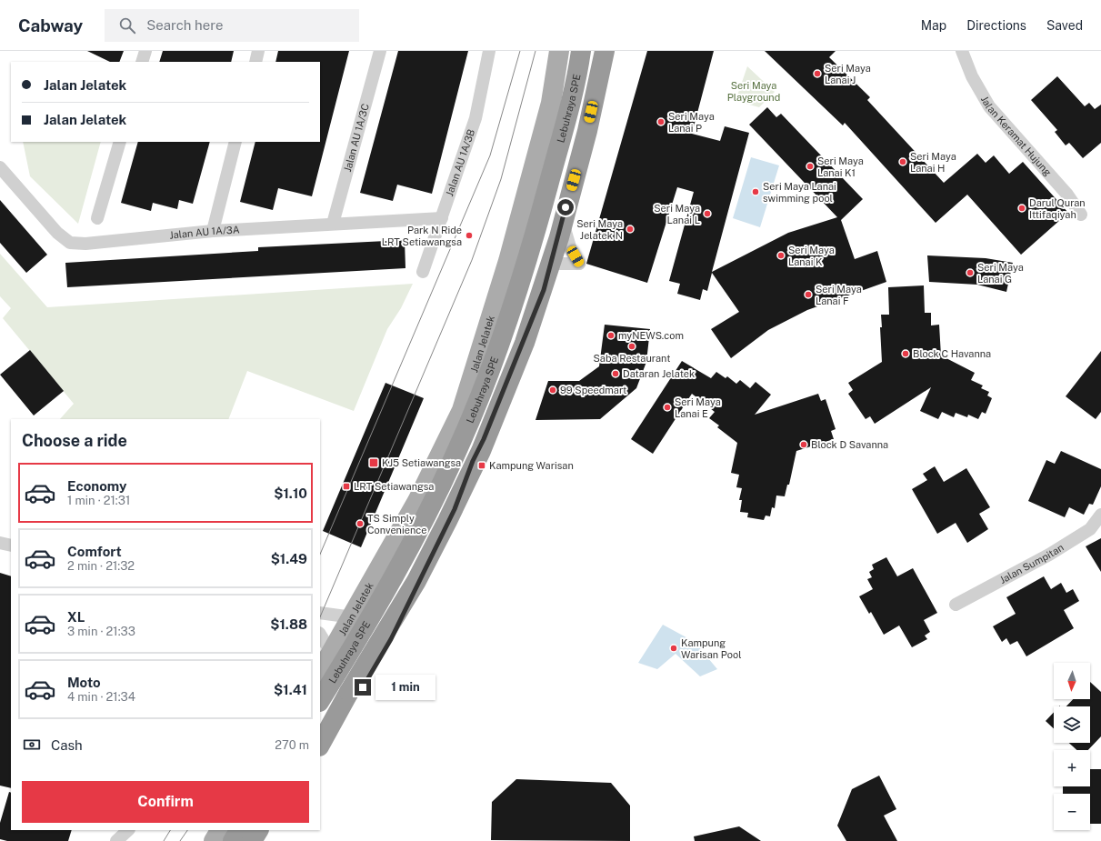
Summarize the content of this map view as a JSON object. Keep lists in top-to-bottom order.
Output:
{
  "streets": {
    "highway": ["Lebuhraya SPE"],
    "main road": ["Jalan Jelatek"],
    "street": [
      "Jalan Keramat Hujung",
      "Jalan AU 1A/3C",
      "Jalan AU 1A/3B",
      "Jalan AU 1A/3A",
      "Jalan Sumpitan"
    ]
  },
  "crossings": [
    ["Jalan AU 1A/3C", "Jalan AU 1A/3A"],
    ["Jalan AU 1A/3B", "Jalan AU 1A/3A"]
  ],
  "parks": ["Seri Maya Playground"],
  "places": {
    "other": [
      "Seri Maya Lanai J",
      "Seri Maya Lanai P",
      "Seri Maya Lanai H",
      "Seri Maya Lanai K1",
      "Seri Maya Lanai swimming pool",
      "Darul Quran Ittifaqiyah",
      "Seri Maya Lanai L",
      "Seri Maya Jelatek N",
      "Park N Ride LRT Setiawangsa",
      "Seri Maya Lanai K",
      "Seri Maya Lanai G",
      "Seri Maya Lanai F",
      "myNEWS.com",
      "Saba Restaurant",
      "Block C Havanna",
      "Dataran Jelatek",
      "99 Speedmart",
      "Seri Maya Lanai E",
      "Block D Savanna",
      "TS Simply Convenience",
      "Kampung Warisan Pool"
    ],
    "transit": ["KJ5 Setiawangsa", "Kampung Warisan", "LRT Setiawangsa"]
  },
  "north": "bottom",
  "page": {
    "header": "Cabway",
    "search": "Search here",
    "nav": ["Map", "Directions", "Saved"],
    "banner": ["Jalan Jelatek", "Jalan Jelatek"],
    "heading": "Choose a ride",
    "list": [
      {
        "name": "Economy",
        "note": "1 min · 21:31",
        "value": "$1.10"
      },
      {
        "name": "Comfort",
        "note": "2 min · 21:32",
        "value": "$1.49"
      },
      {
        "name": "XL",
        "note": "3 min · 21:33",
        "value": "$1.88"
      },
      {
        "name": "Moto",
        "note": "4 min · 21:34",
        "value": "$1.41"
      }
    ],
    "map_buttons": ["+", "−"],
    "bubble": "1 min",
    "pay": ["Cash", "270 m"],
    "buttons": "Confirm"
  }
}
